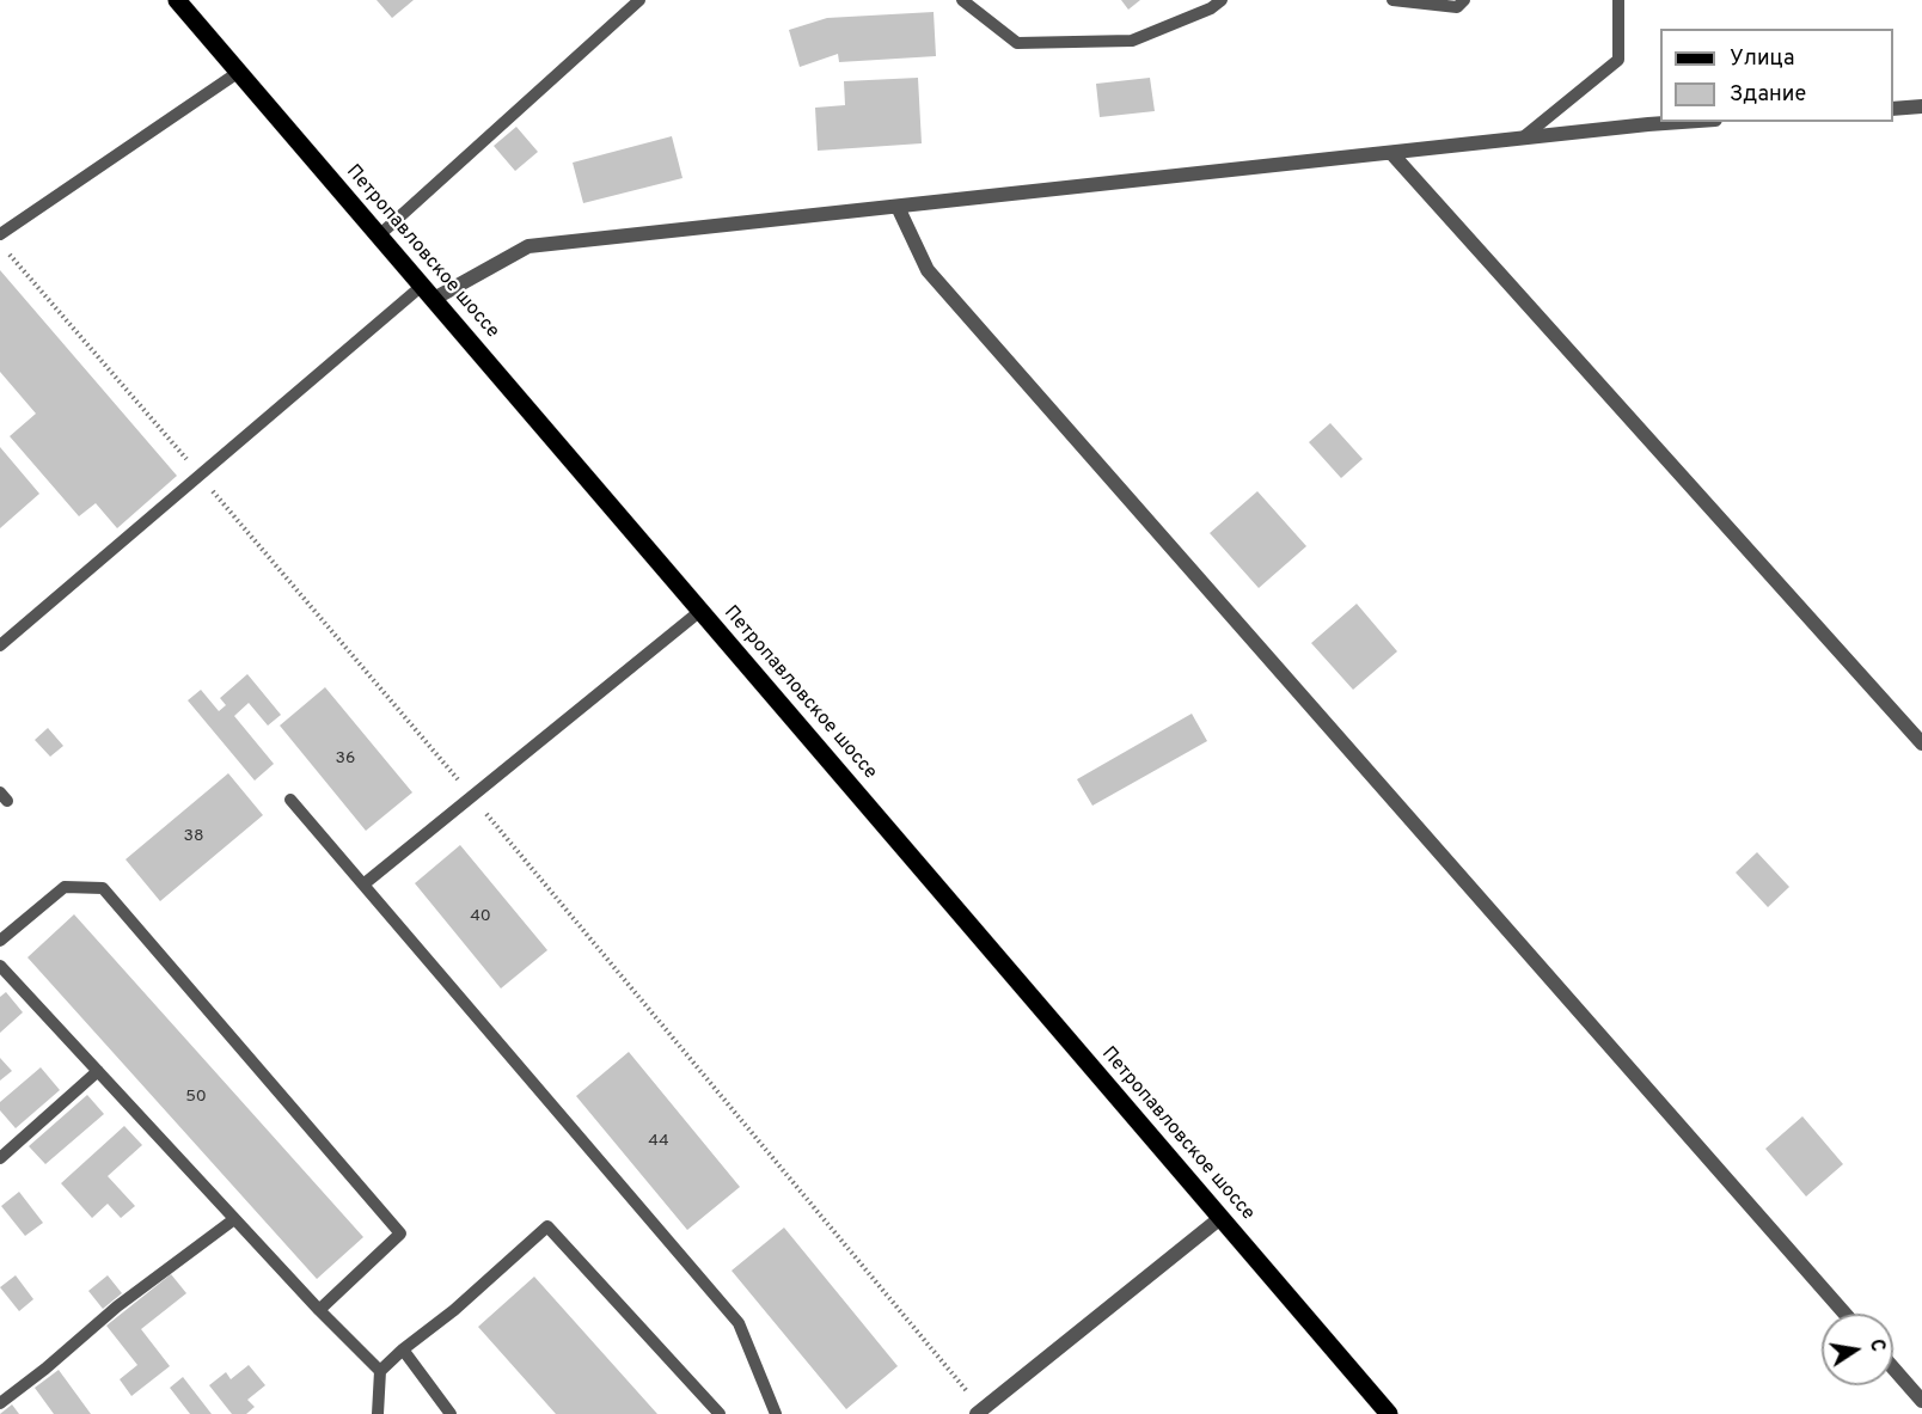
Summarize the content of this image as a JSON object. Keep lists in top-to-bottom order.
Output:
{
  "streets": {
    "main road": ["Петропавловское шоссе"]
  },
  "house_numbers": [
    "36",
    "38",
    "40",
    "50",
    "44"
  ],
  "legend": ["Улица", "Здание"],
  "north": "right"
}
